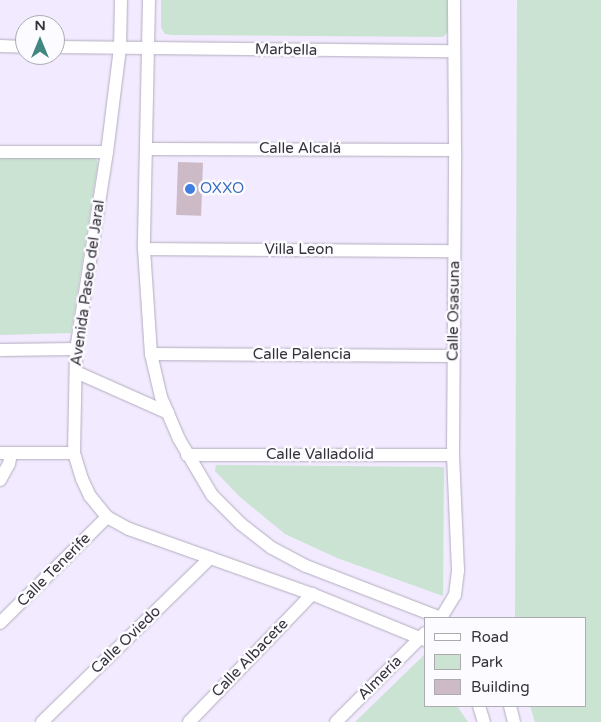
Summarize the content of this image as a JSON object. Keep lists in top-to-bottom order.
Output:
{
  "streets": {
    "street": [
      "Marbella",
      "Calle Alcalá",
      "Villa Leon",
      "Avenida Paseo del Jaral",
      "Calle Osasuna",
      "Calle Palencia",
      "Calle Valladolid",
      "Calle Tenerife",
      "Calle Oviedo",
      "Calle Albacete",
      "Almería"
    ]
  },
  "crossings": [
    ["Marbella", "Avenida Paseo del Jaral"],
    ["Marbella", "Calle Osasuna"],
    ["Calle Alcalá", "Calle Osasuna"],
    ["Villa Leon", "Calle Osasuna"],
    ["Avenida Paseo del Jaral", "Calle Tenerife"],
    ["Avenida Paseo del Jaral", "Calle Oviedo"],
    ["Avenida Paseo del Jaral", "Calle Albacete"],
    ["Avenida Paseo del Jaral", "Almería"],
    ["Calle Osasuna", "Calle Palencia"],
    ["Calle Osasuna", "Calle Valladolid"]
  ],
  "places": ["OXXO"],
  "legend": ["Road", "Park", "Building"],
  "north": "top"
}
